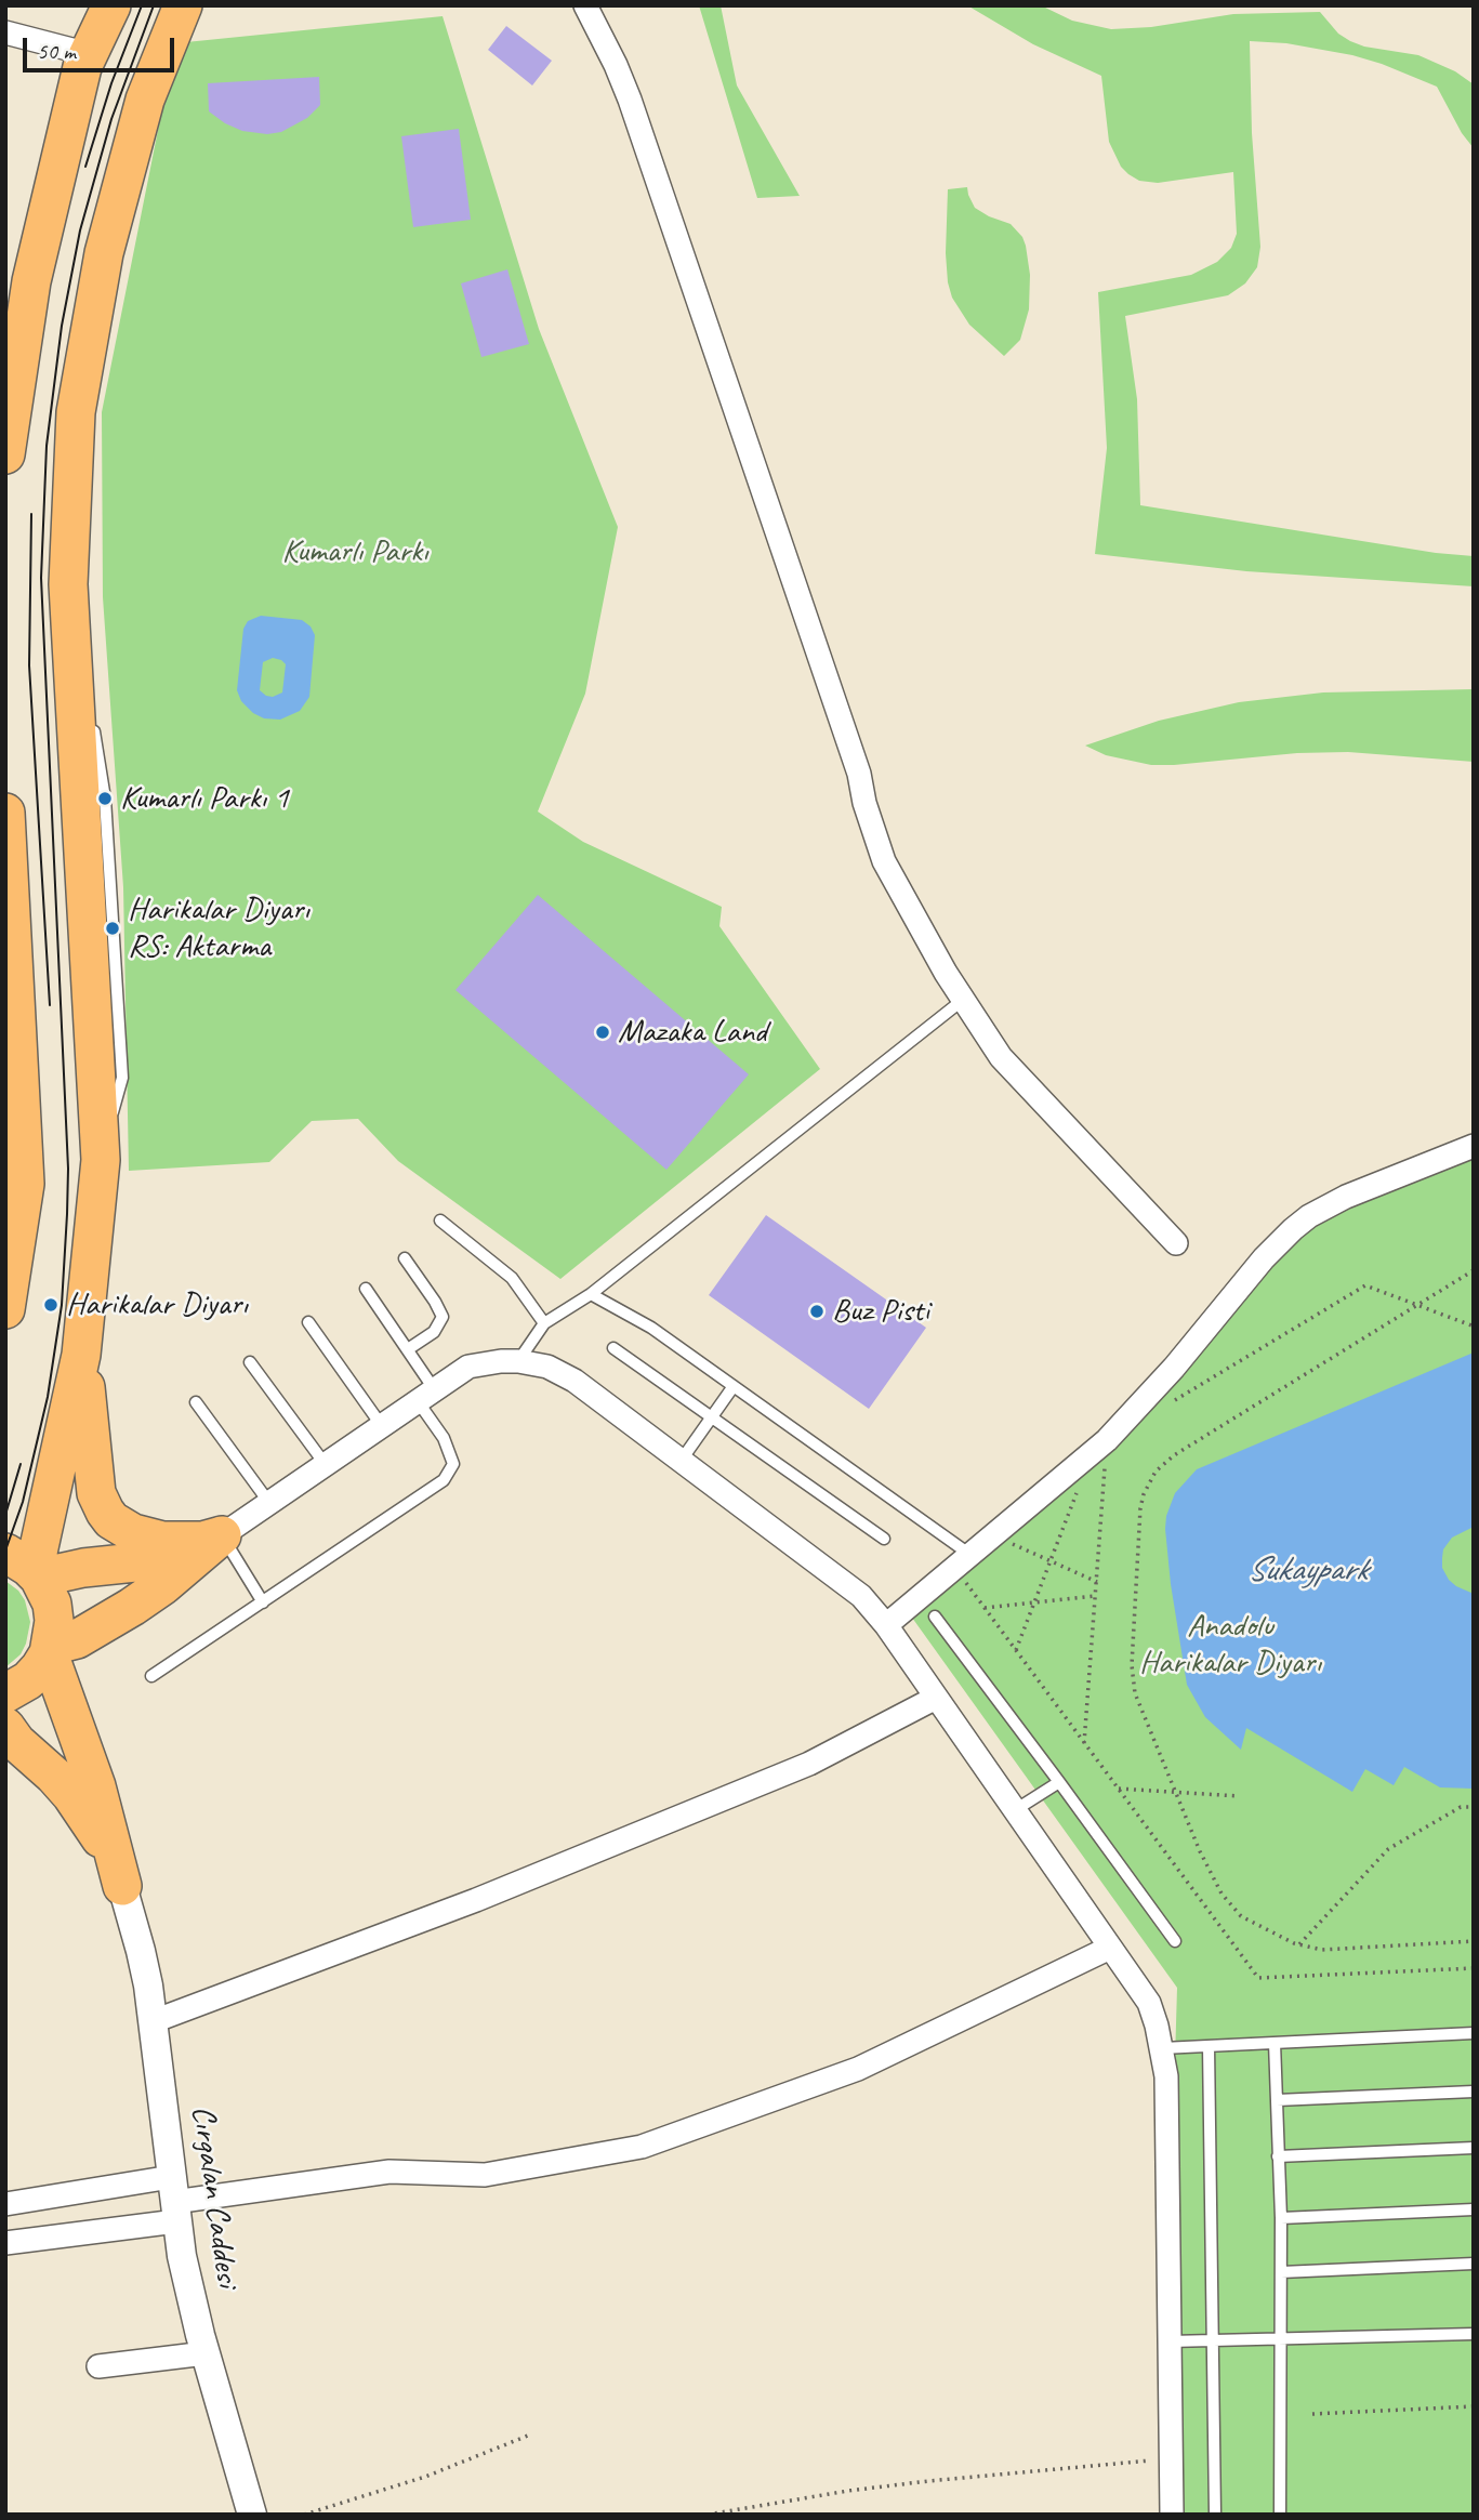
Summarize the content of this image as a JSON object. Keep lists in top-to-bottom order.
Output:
{
  "streets": {
    "street": ["Cırgalan Caddesi"]
  },
  "water": ["Sukaypark"],
  "parks": ["Kumarlı Parkı", "Anadolu Harikalar Diyarı"],
  "places": [
    "Kumarlı Parkı 1",
    "Harikalar Diyarı RS: Aktarma",
    "Mazaka Land",
    "Harikalar Diyarı",
    "Buz Pisti"
  ],
  "scale_bar": "50 m"
}
